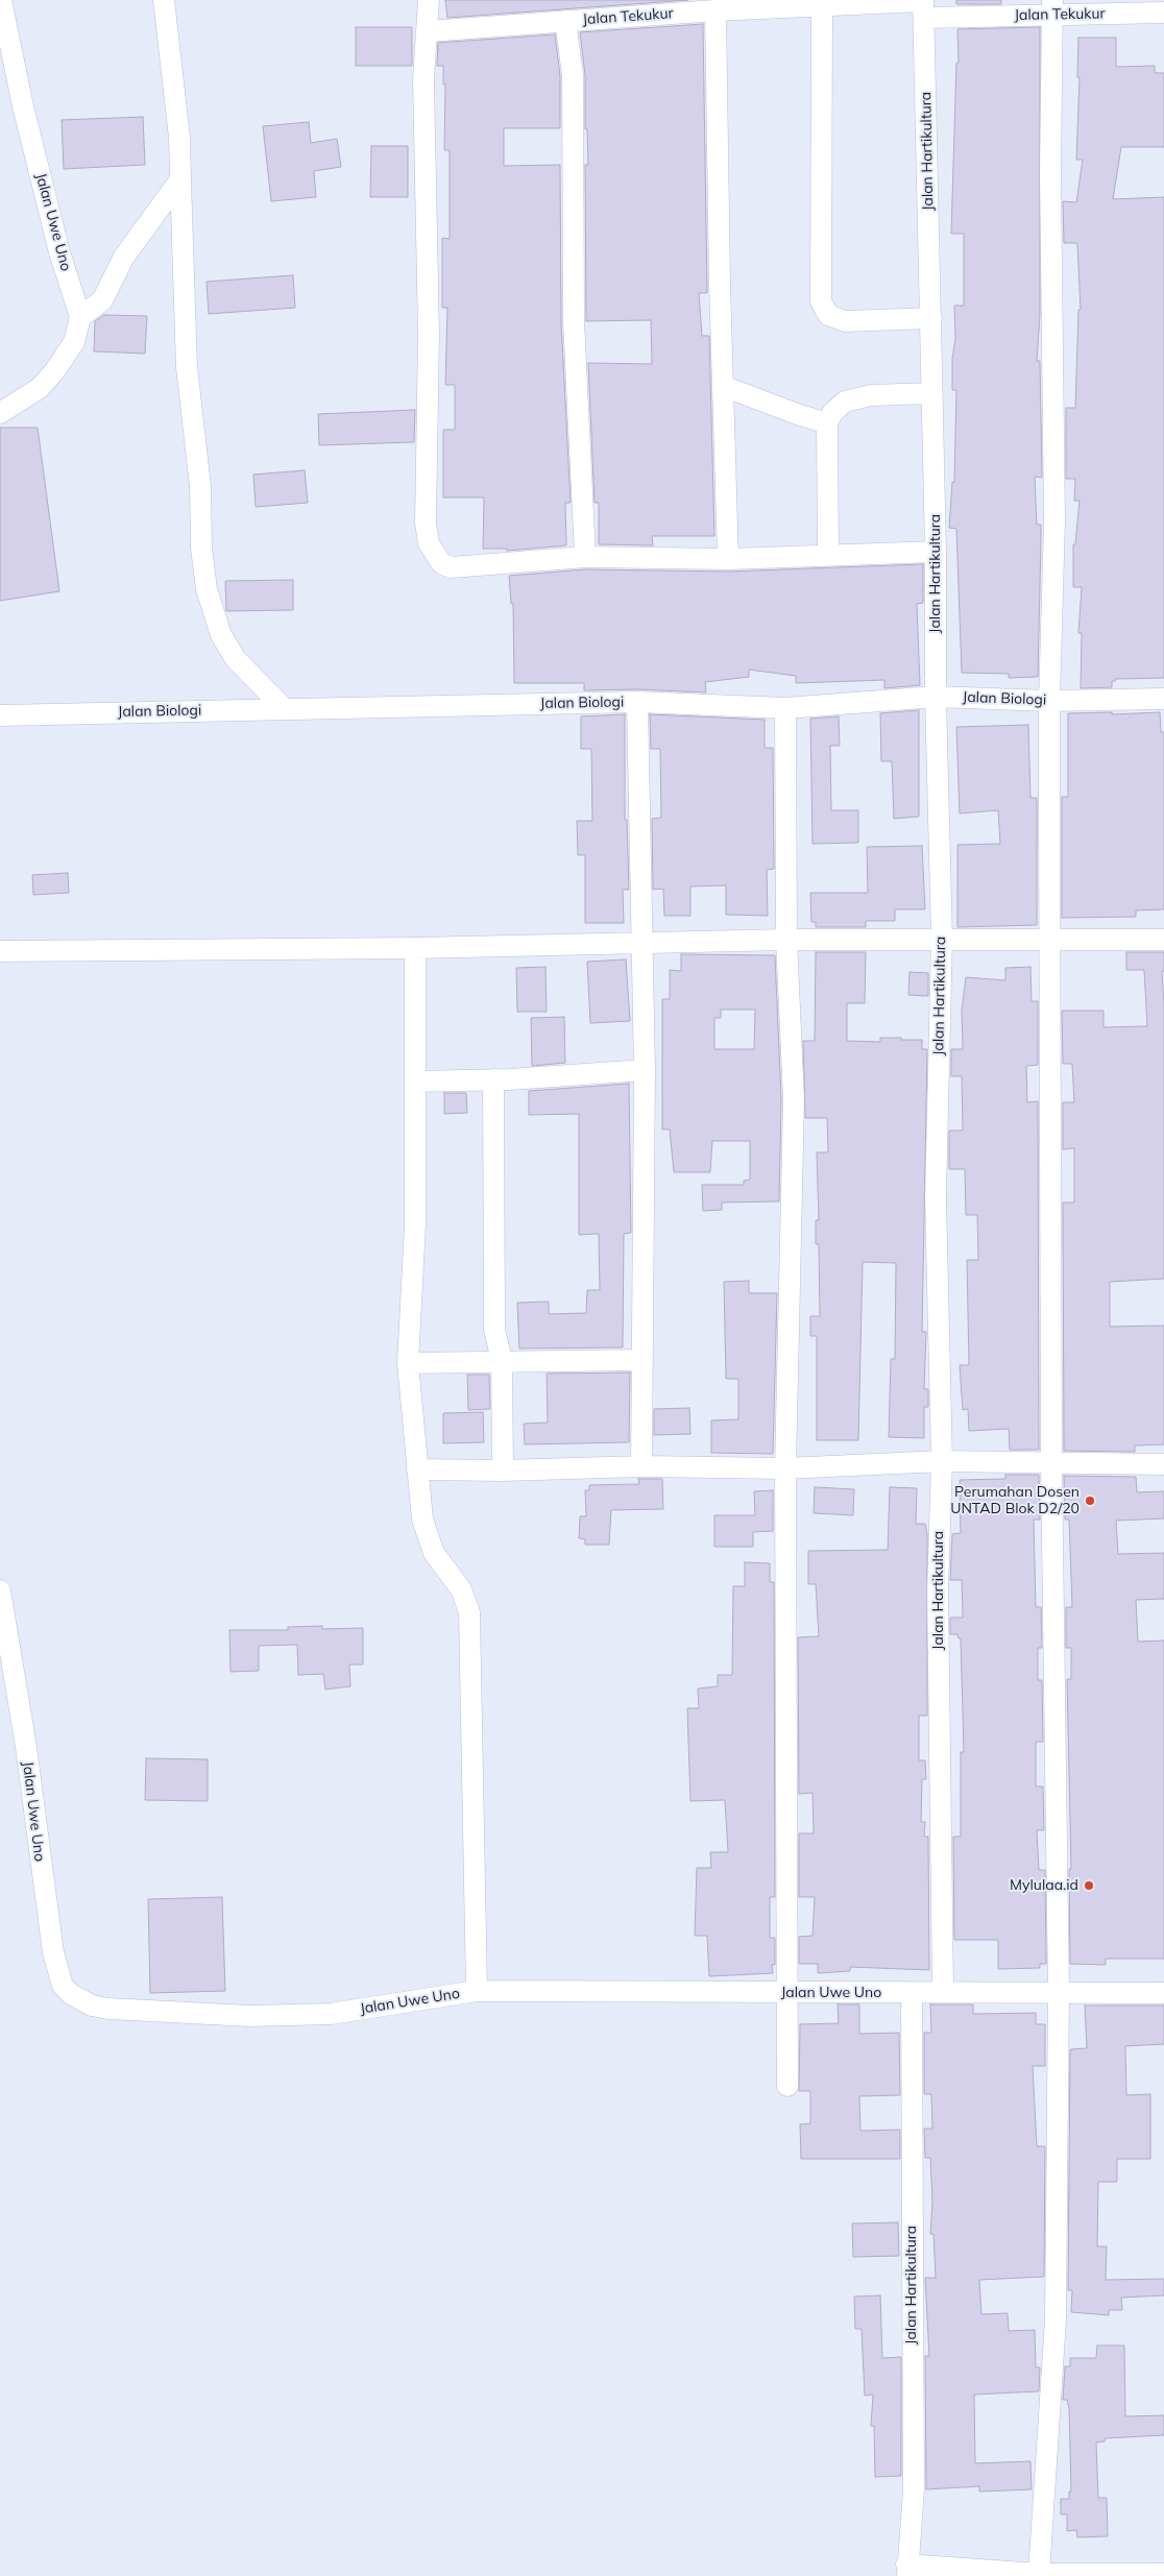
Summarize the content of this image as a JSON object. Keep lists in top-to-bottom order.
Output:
{
  "streets": {
    "street": [
      "Jalan Tekukur",
      "Jalan Hartikultura",
      "Jalan Uwe Uno",
      "Jalan Biologi"
    ]
  },
  "crossings": [
    ["Jalan Tekukur", "Jalan Hartikultura"],
    ["Jalan Hartikultura", "Jalan Uwe Uno"],
    ["Jalan Hartikultura", "Jalan Biologi"]
  ],
  "places": ["Perumahan Dosen UNTAD Blok D2/20", "Mylulaa.id"]
}
